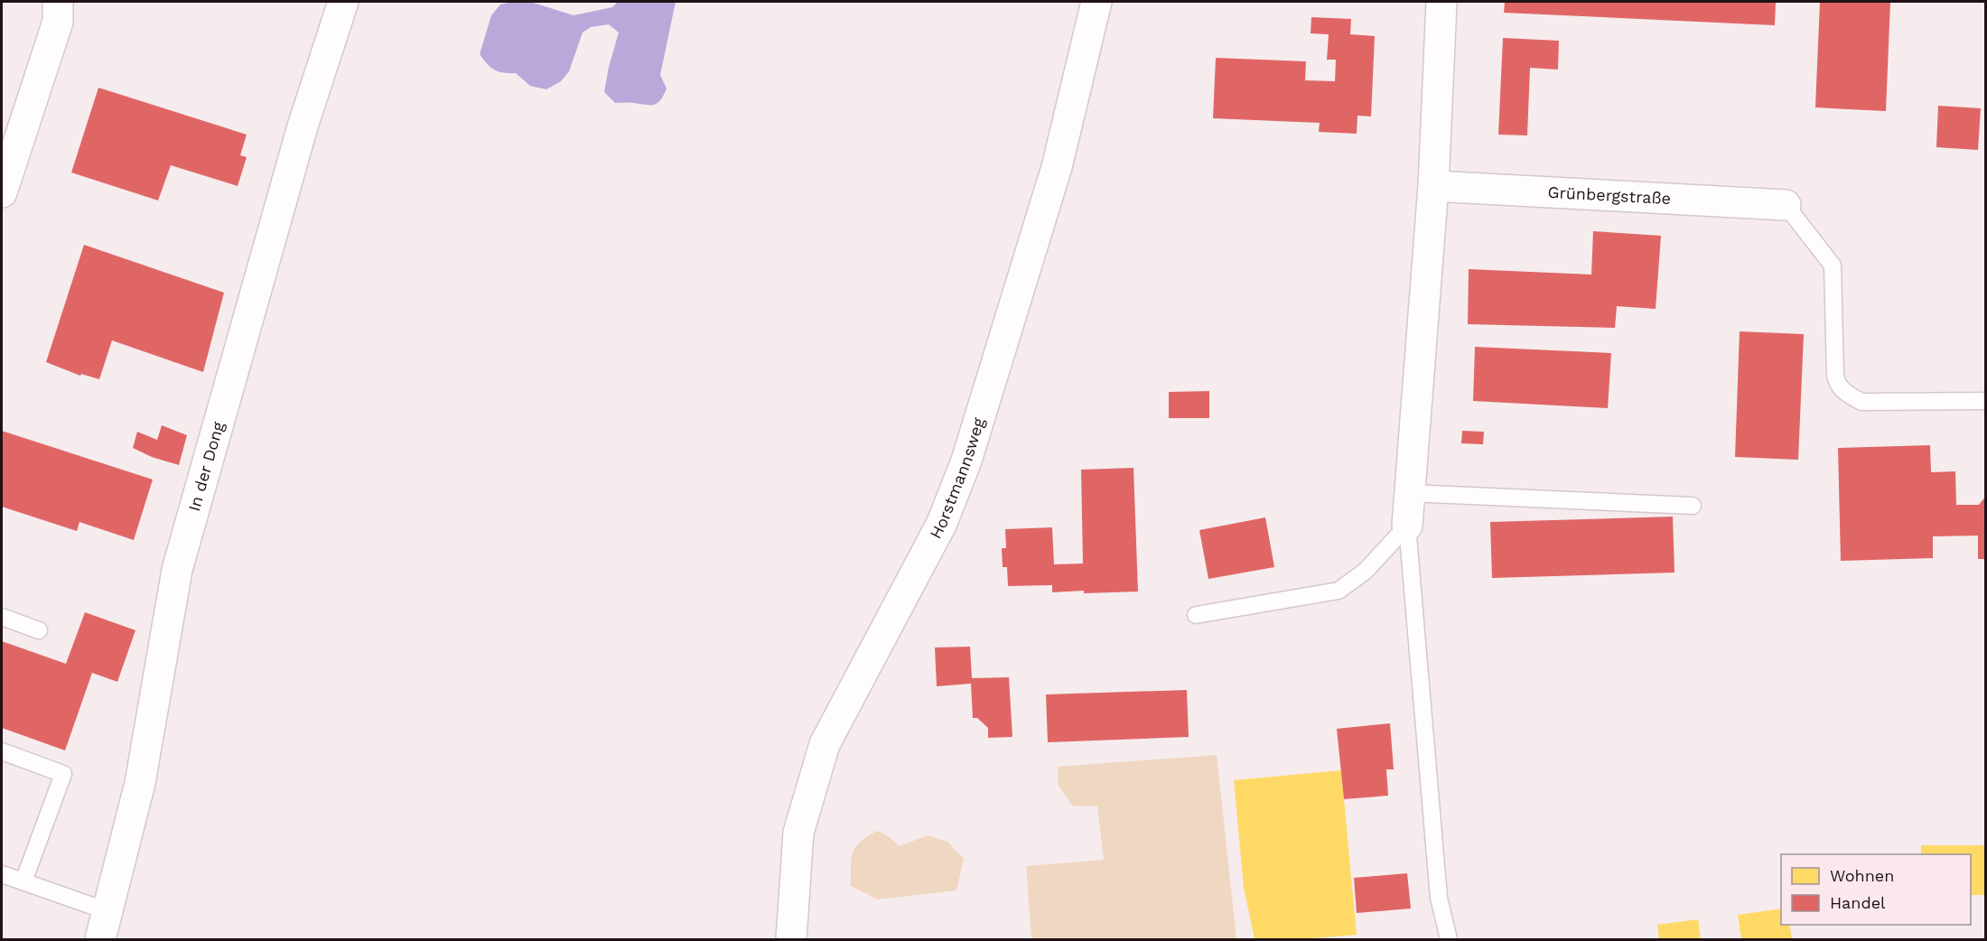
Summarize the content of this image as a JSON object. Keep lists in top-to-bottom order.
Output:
{
  "streets": {
    "street": ["Grünbergstraße", "In der Dong", "Horstmannsweg"]
  },
  "legend": ["Wohnen", "Handel"]
}
